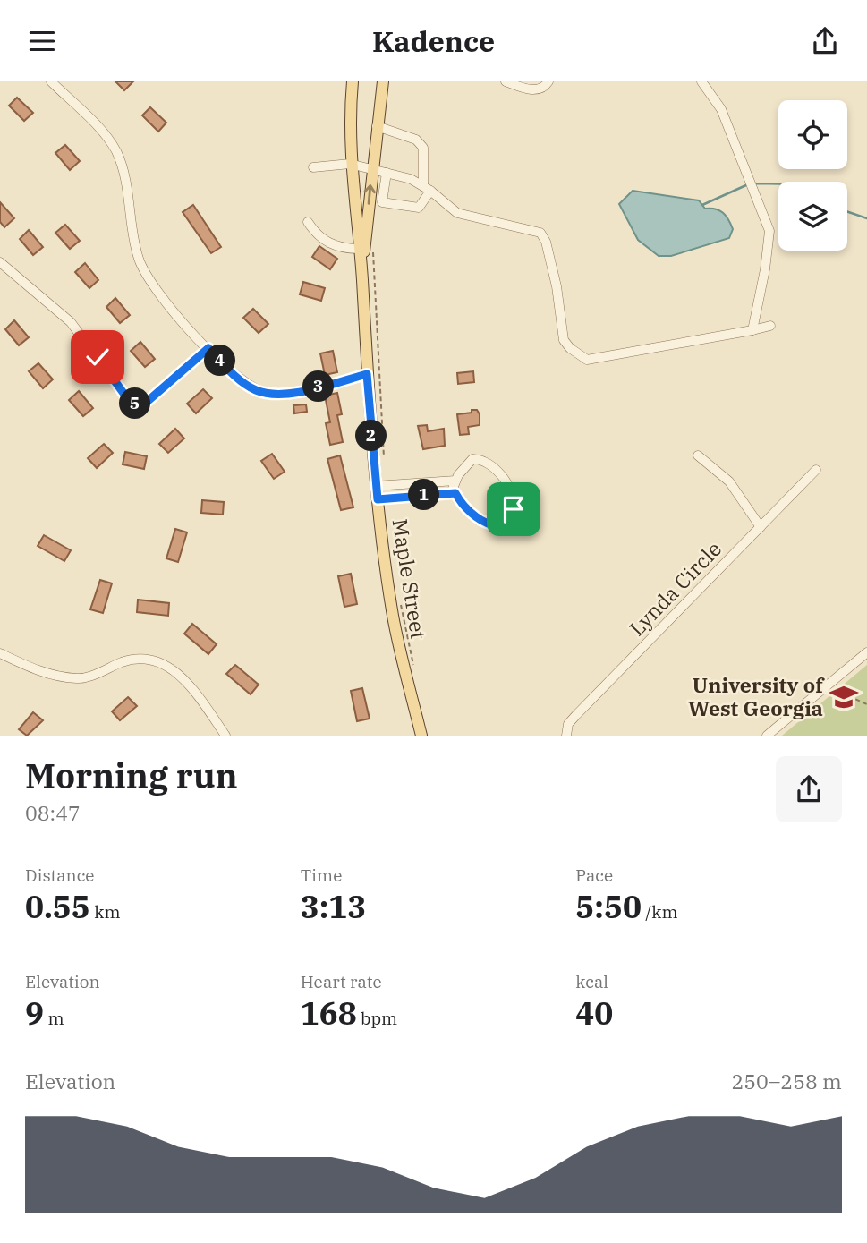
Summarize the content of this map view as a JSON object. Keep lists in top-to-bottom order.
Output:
{
  "streets": {
    "main road": ["Maple Street"],
    "street": ["Lynda Circle"]
  },
  "places": {
    "school or university": ["University of West Georgia"]
  },
  "page": {
    "header": "Kadence",
    "pins": [
      "4",
      "3",
      "5",
      "2",
      "1"
    ],
    "heading": ["Morning run", "08:47"],
    "stats": [
      ["Distance", "0.55 km"],
      ["Time", "3:13"],
      ["Pace", "5:50 /km"],
      ["Elevation", "9 m"],
      ["Heart rate", "168 bpm"],
      ["kcal", "40"]
    ],
    "chart": ["Elevation", "250–258 m"]
  }
}
